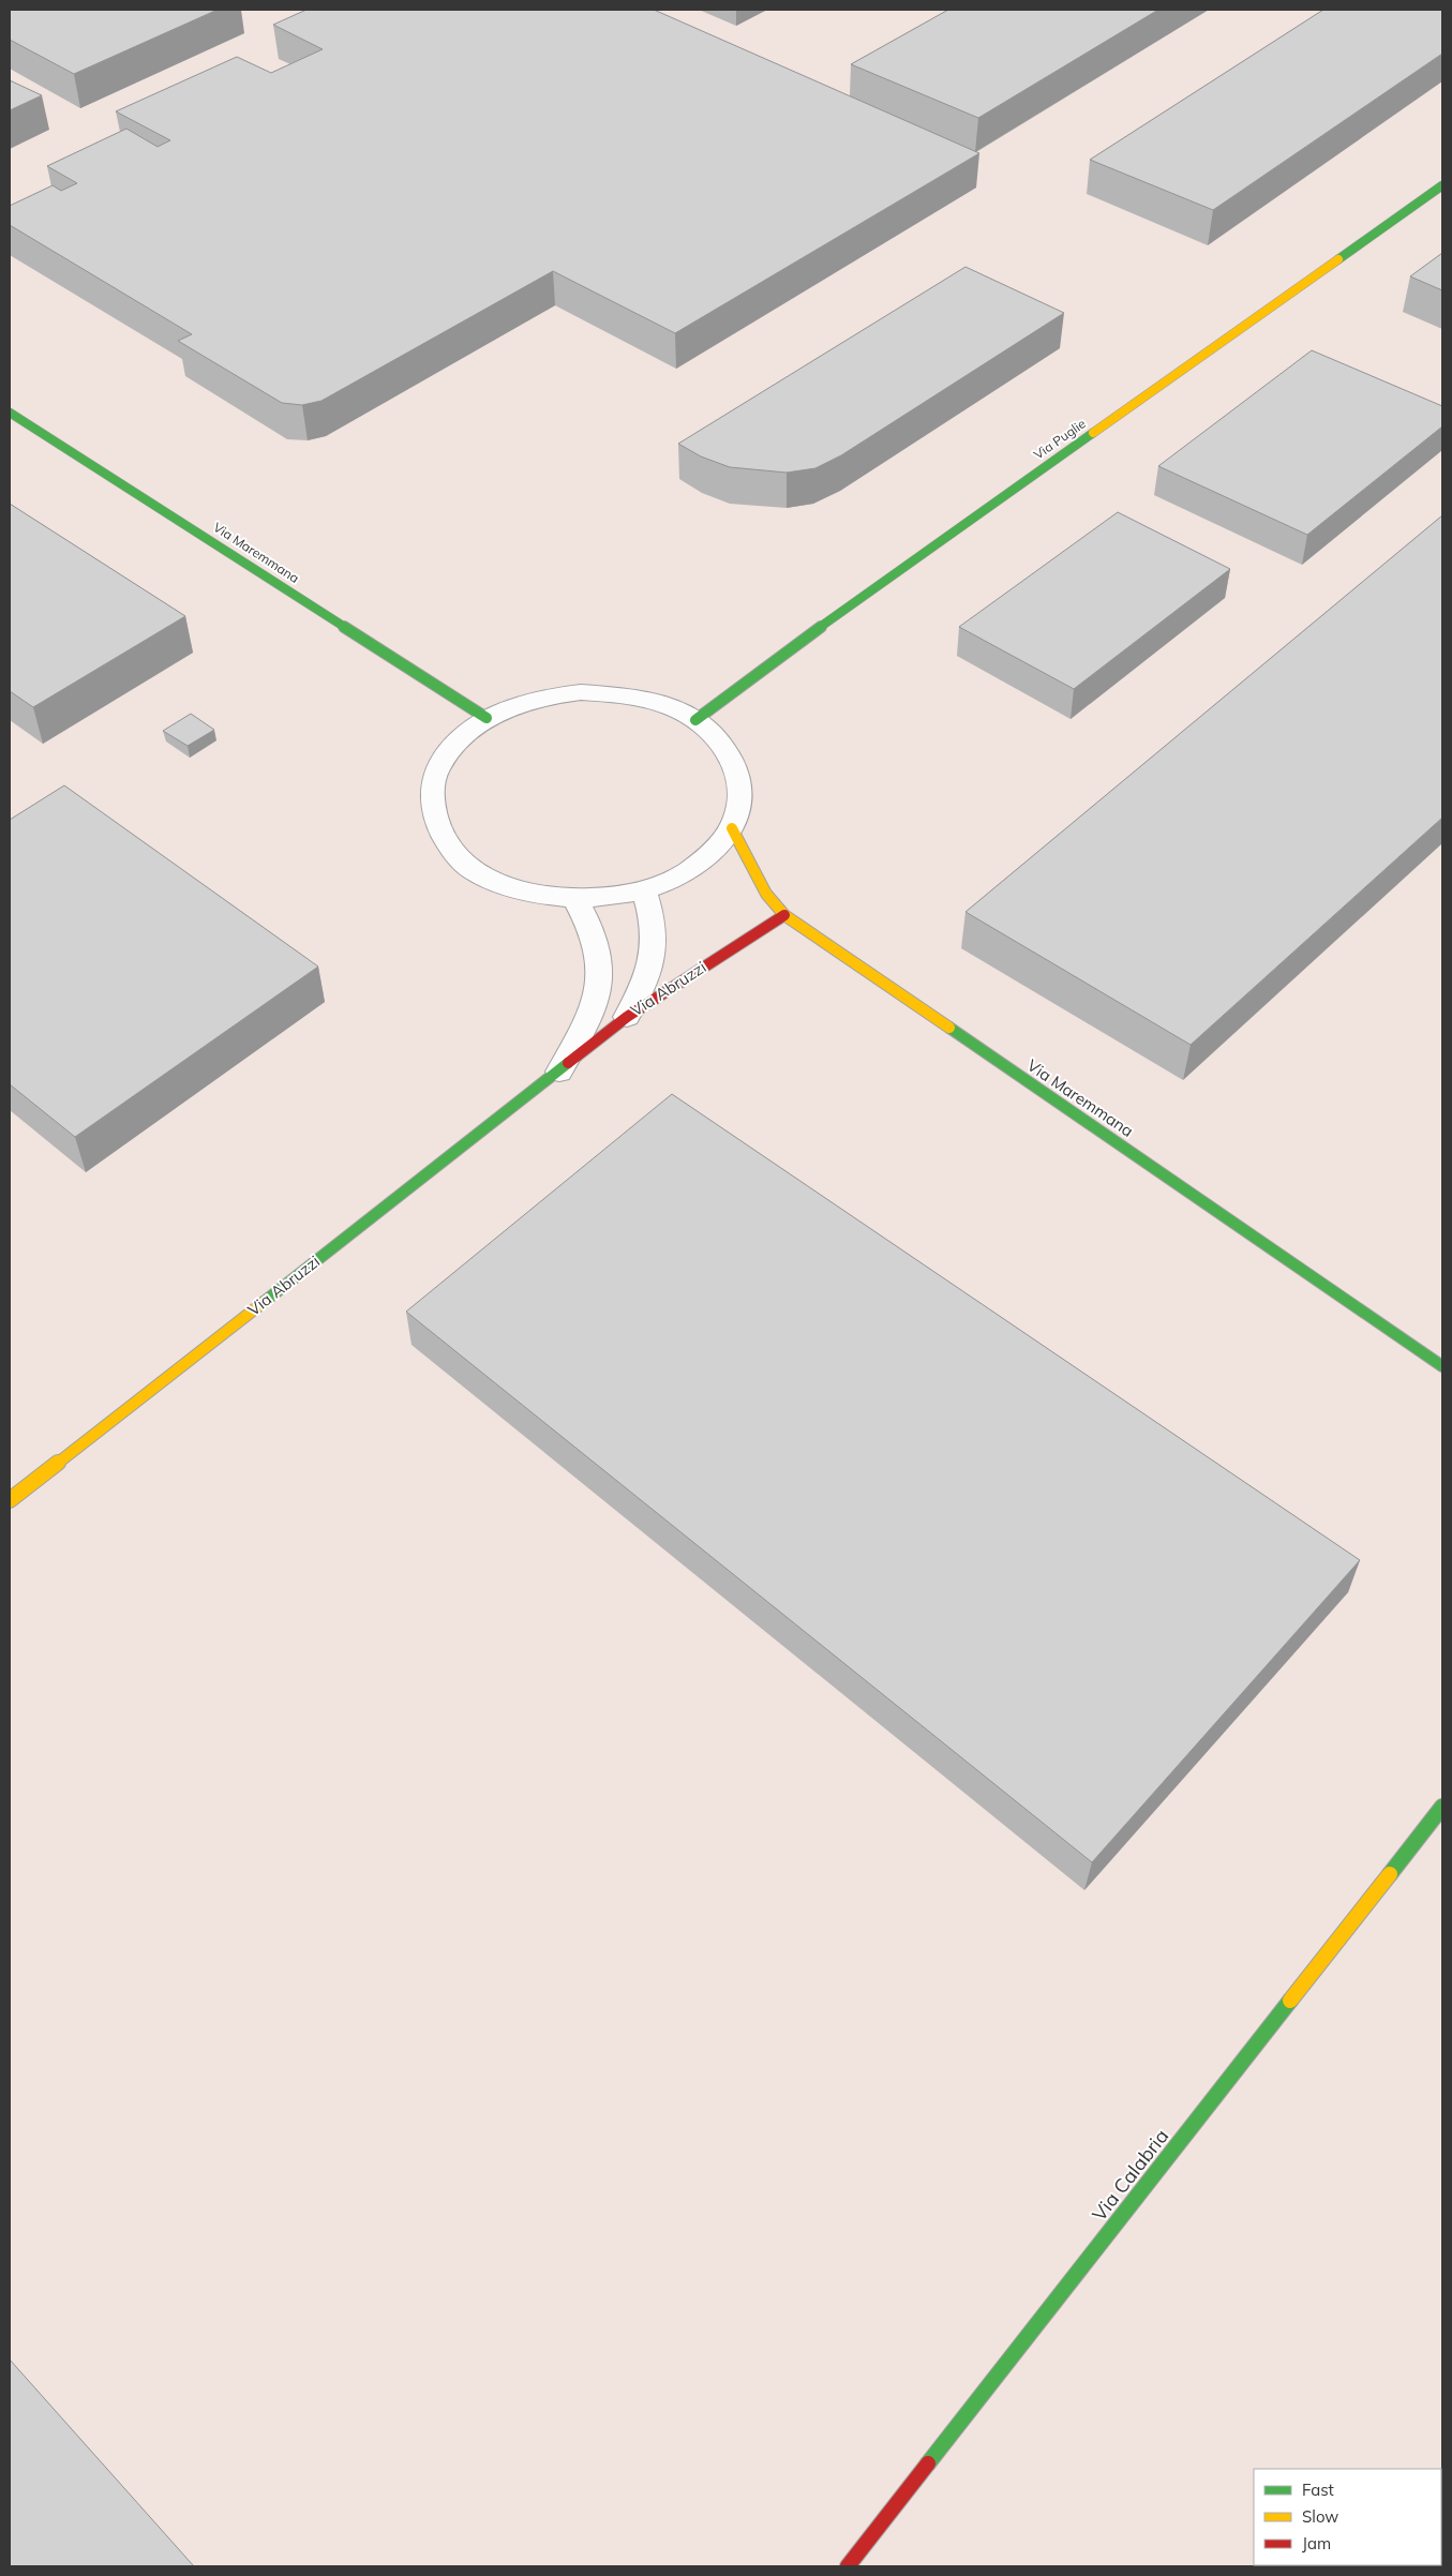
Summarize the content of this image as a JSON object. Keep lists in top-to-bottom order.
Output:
{
  "streets": {
    "street": [
      "Via Puglie",
      "Via Maremmana",
      "Via Abruzzi",
      "Via Calabria"
    ]
  },
  "crossings": [
    ["Via Maremmana", "Via Abruzzi"]
  ],
  "legend": ["Fast", "Slow", "Jam"]
}
